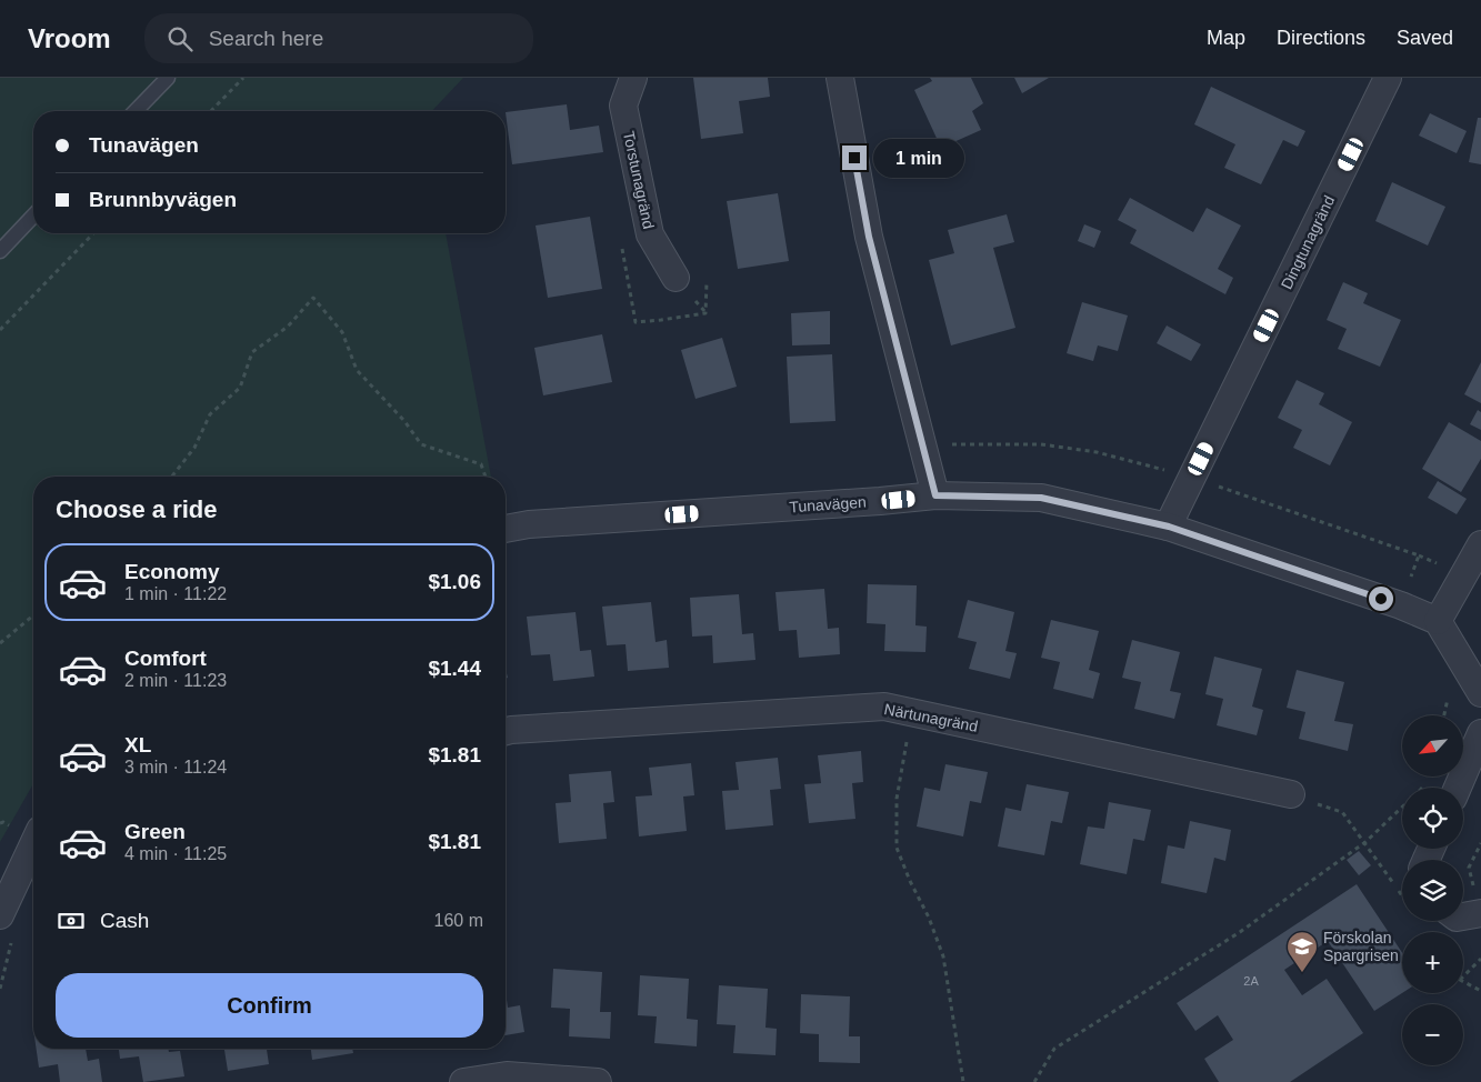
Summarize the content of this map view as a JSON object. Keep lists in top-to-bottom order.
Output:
{
  "streets": {
    "street": [
      "Torstunagränd",
      "Dingtunagränd",
      "Tunavägen",
      "Närtunagränd"
    ]
  },
  "crossings": [
    ["Dingtunagränd", "Tunavägen"]
  ],
  "places": {
    "school or university": ["Förskolan Spargrisen"]
  },
  "house_numbers": ["2A"],
  "north": "bottom left",
  "page": {
    "header": "Vroom",
    "search": "Search here",
    "nav": ["Map", "Directions", "Saved"],
    "banner": ["Tunavägen", "Brunnbyvägen"],
    "bubble": "1 min",
    "heading": "Choose a ride",
    "list": [
      {
        "name": "Economy",
        "note": "1 min · 11:22",
        "value": "$1.06"
      },
      {
        "name": "Comfort",
        "note": "2 min · 11:23",
        "value": "$1.44"
      },
      {
        "name": "XL",
        "note": "3 min · 11:24",
        "value": "$1.81"
      },
      {
        "name": "Green",
        "note": "4 min · 11:25",
        "value": "$1.81"
      }
    ],
    "map_buttons": ["+", "−"],
    "pay": ["Cash", "160 m"],
    "buttons": "Confirm"
  }
}
